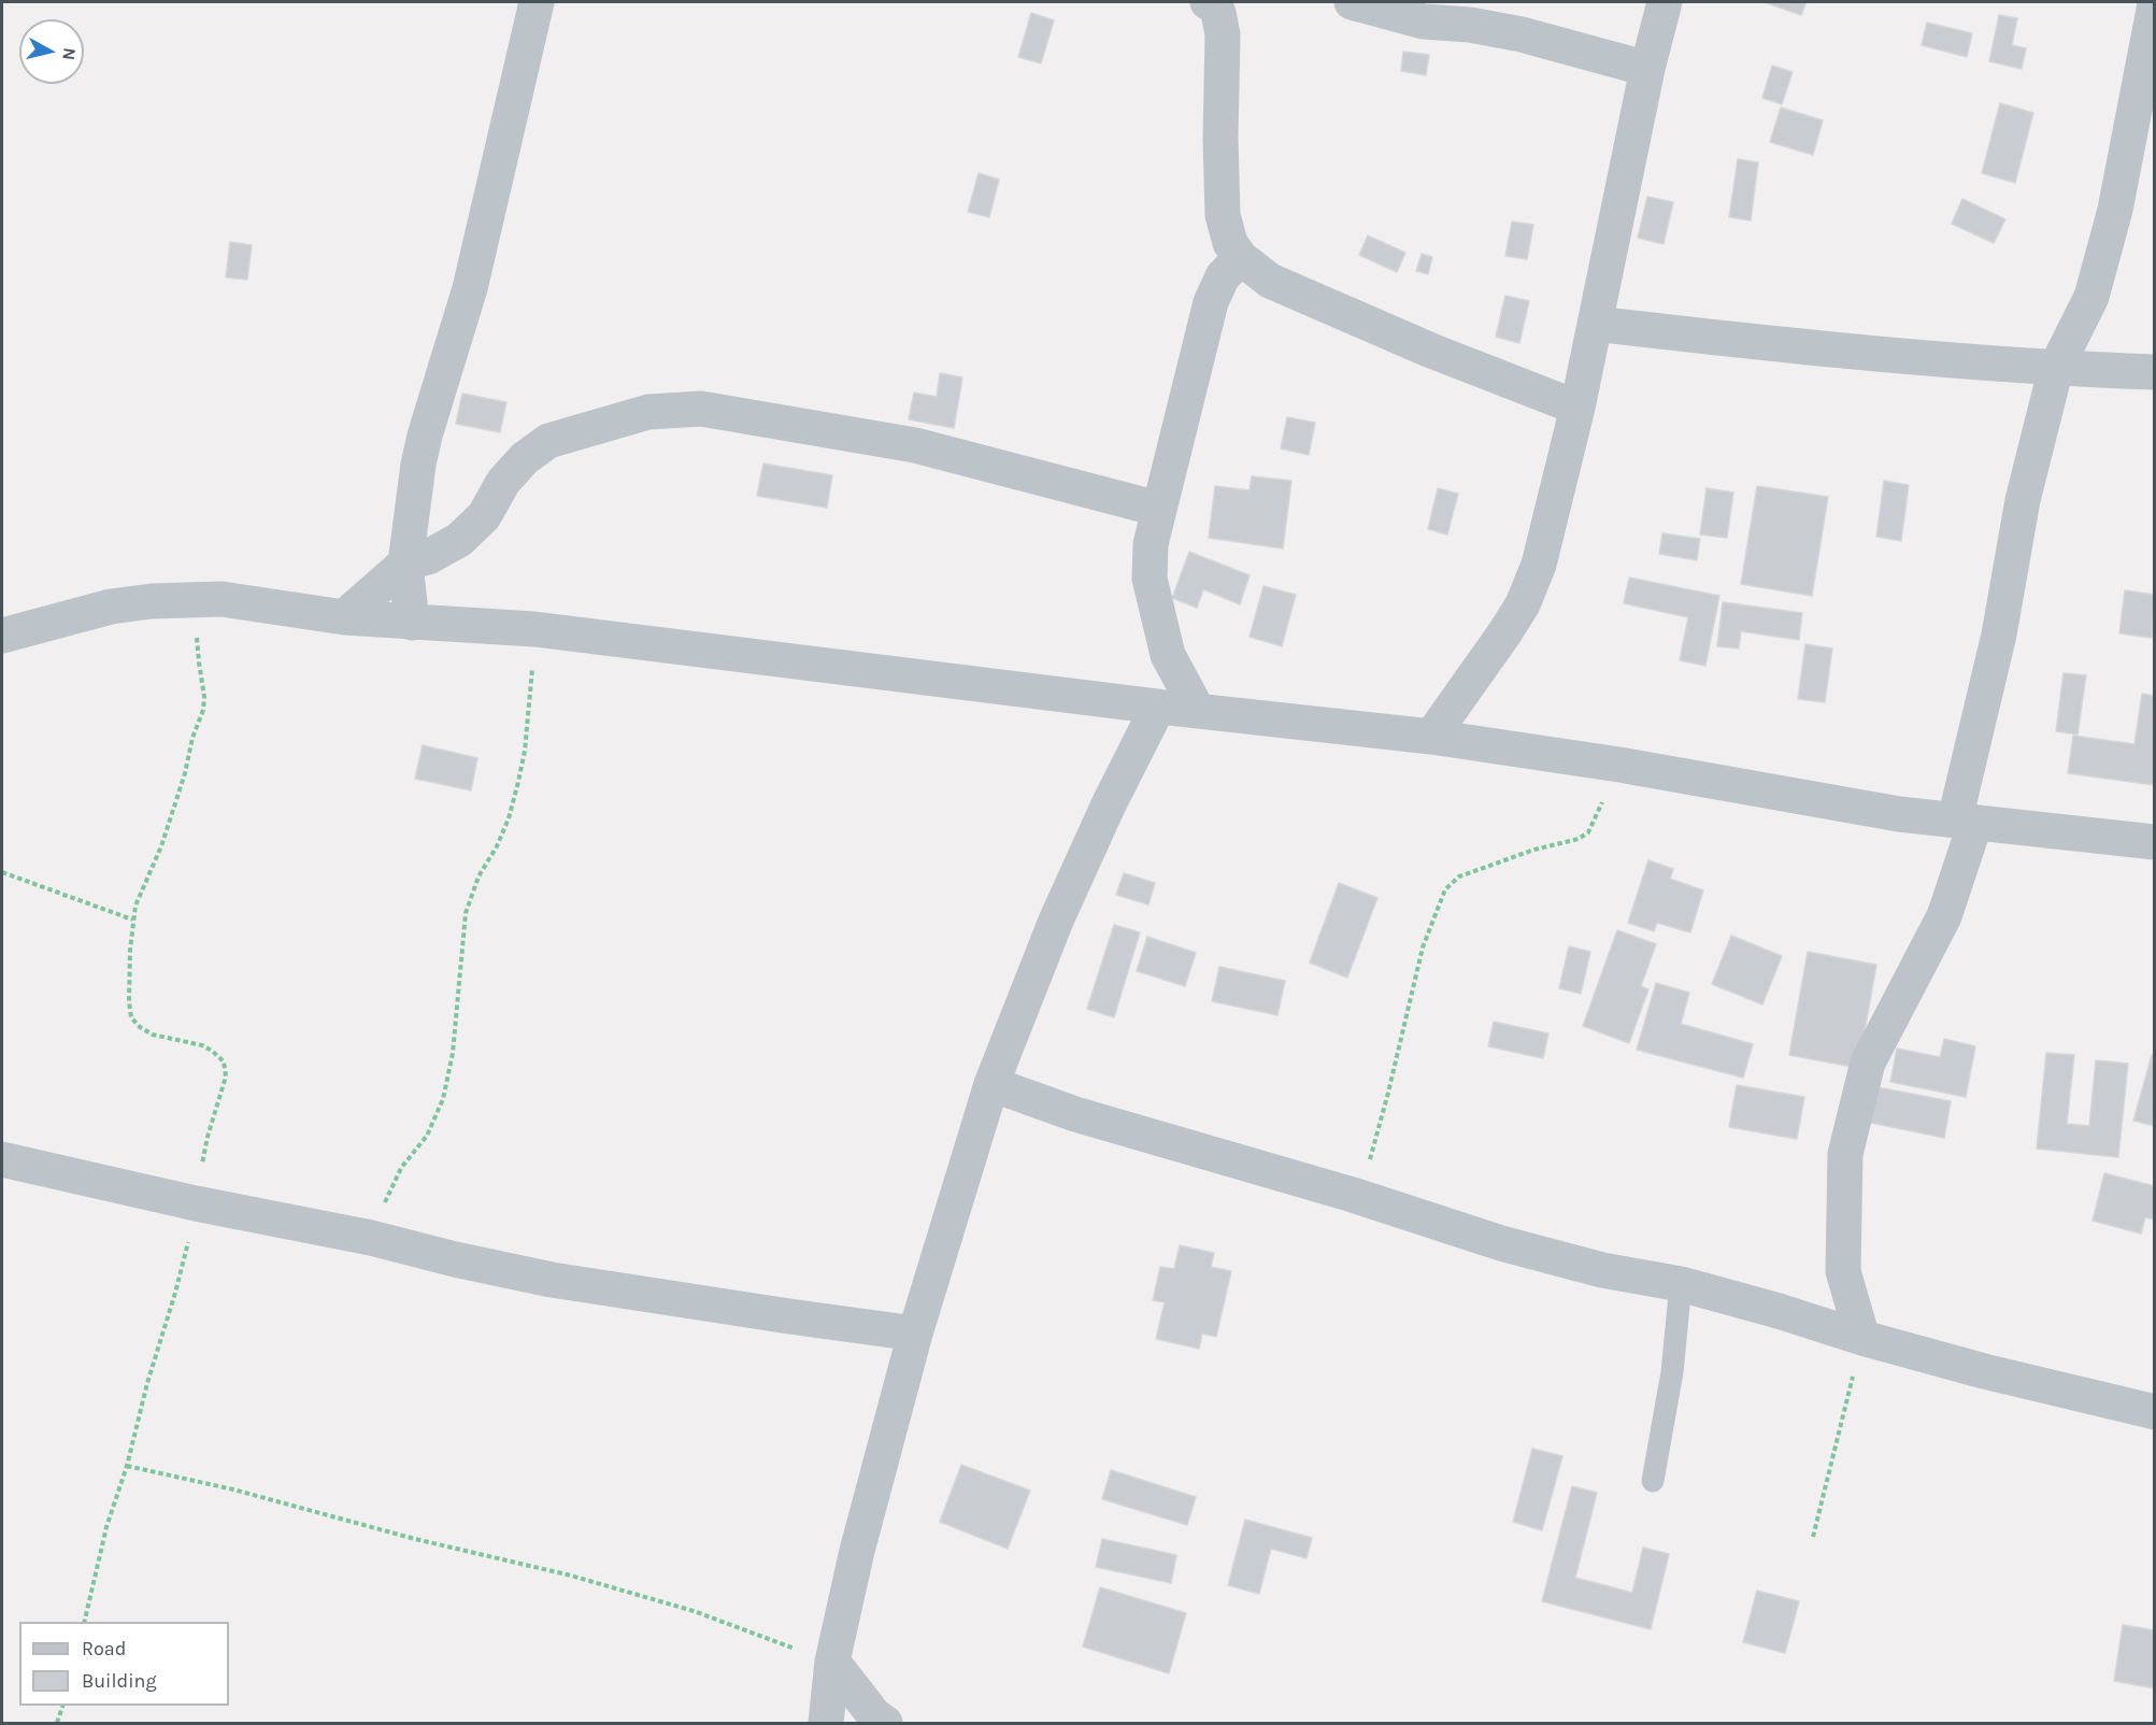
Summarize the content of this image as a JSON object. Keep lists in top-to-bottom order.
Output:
{
  "legend": ["Road", "Building"],
  "north": "right"
}
